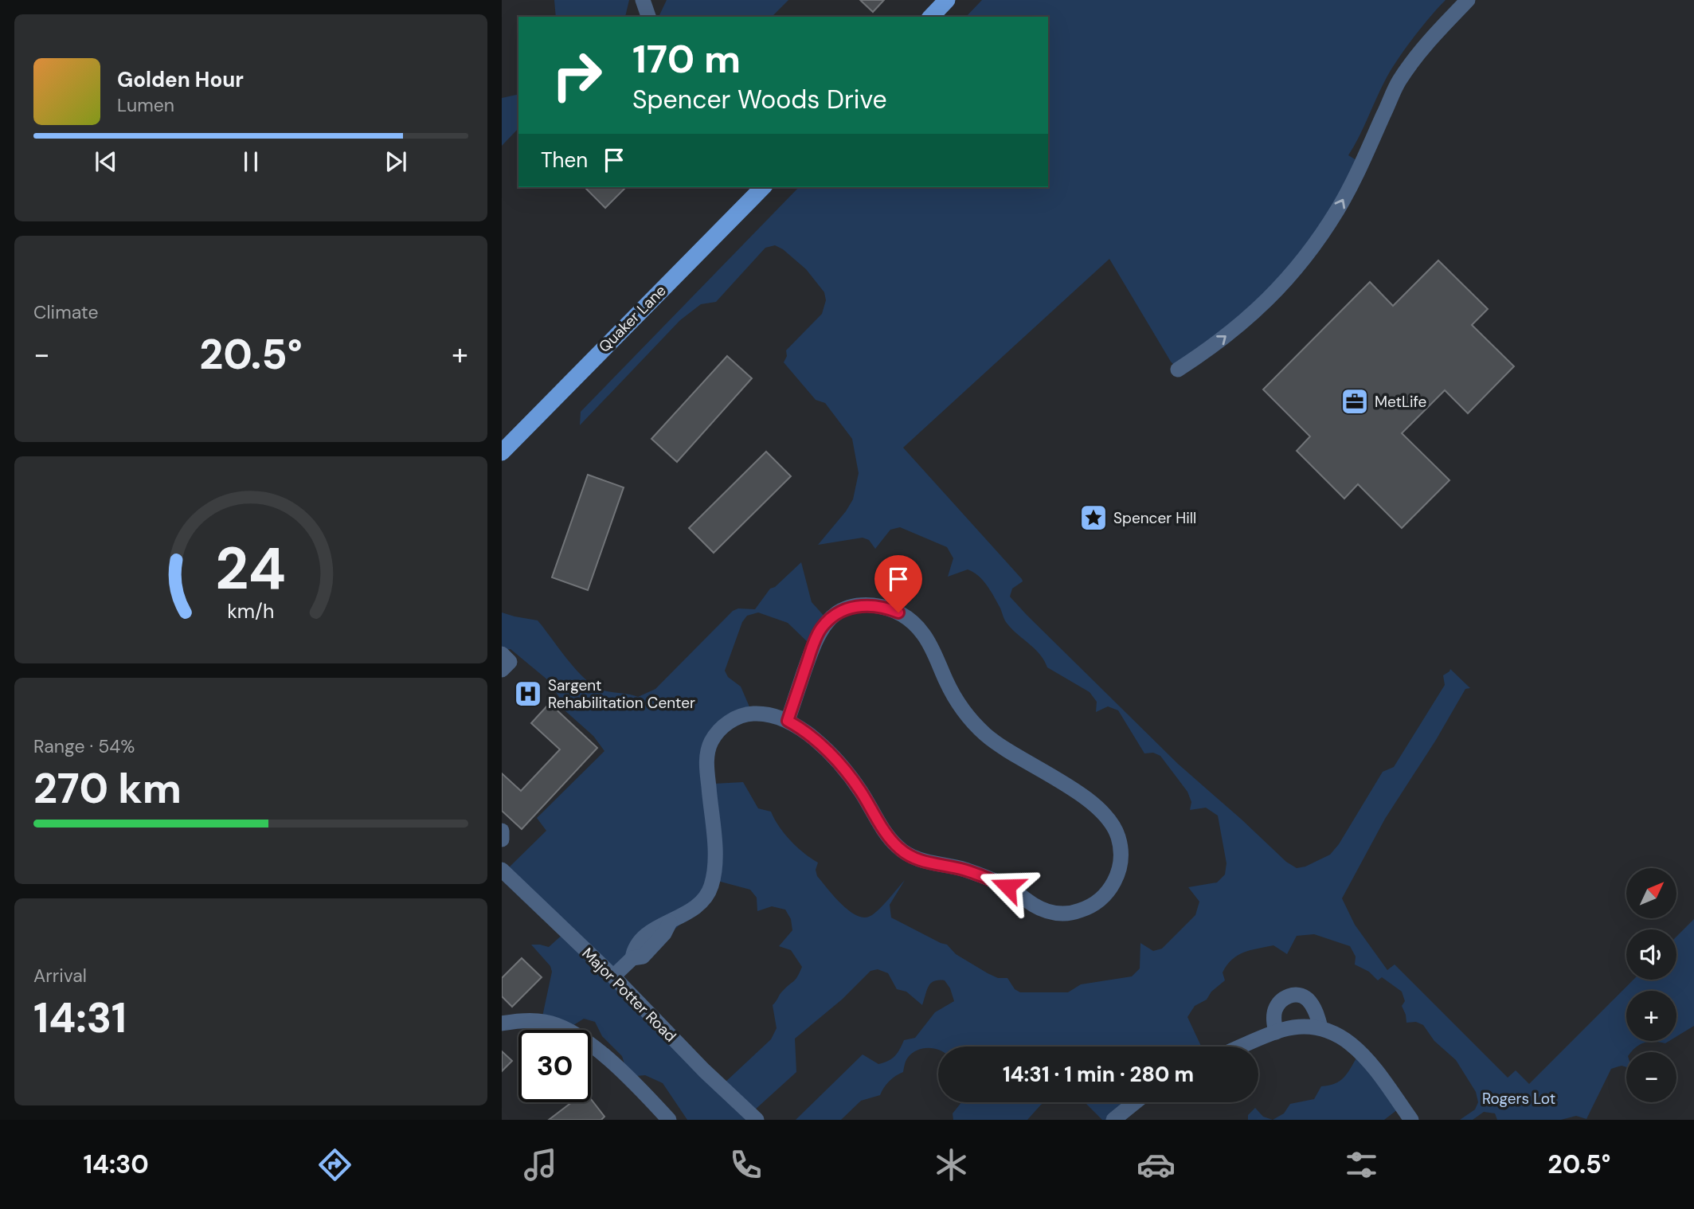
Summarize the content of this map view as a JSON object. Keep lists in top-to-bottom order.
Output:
{
  "streets": {
    "main road": ["Quaker Lane"],
    "street": ["Major Potter Road"]
  },
  "parks": ["Rogers Lot"],
  "places": {
    "office": ["MetLife"],
    "place": ["Spencer Hill"],
    "hospital": ["Sargent Rehabilitation Center"]
  },
  "north": "top right",
  "page": {
    "turn": ["170 m", "Spencer Woods Drive"],
    "song": ["Golden Hour", "Lumen"],
    "then": "Then",
    "tile": [
      "Climate",
      ["Range · 54%", "270 km"],
      ["Arrival", "14:31"]
    ],
    "heat": ["−", "20.5°", "+"],
    "map_buttons": ["+", "−"],
    "limit": "30",
    "trip": "14:31 · 1 min · 280 m",
    "tabs": ["14:30", "20.5°"],
    "gauge": ["24", "km/h"]
  }
}
